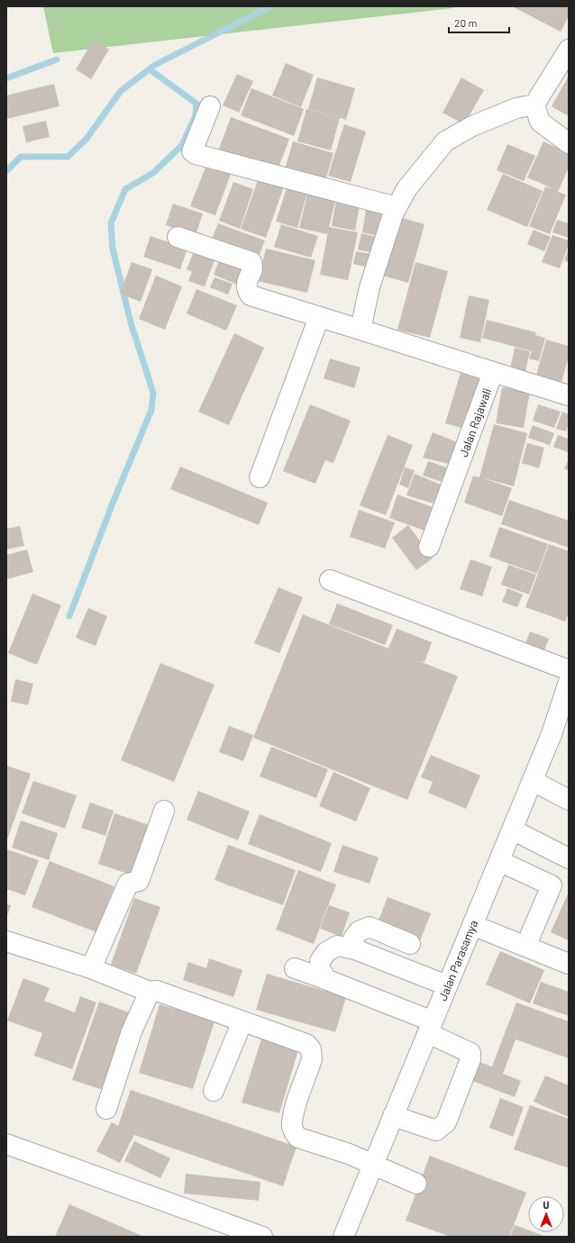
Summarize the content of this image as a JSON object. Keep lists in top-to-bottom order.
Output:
{
  "streets": {
    "street": ["Jalan Rajawali", "Jalan Parasamya"]
  },
  "scale_bar": "20 m",
  "north": "top"
}
